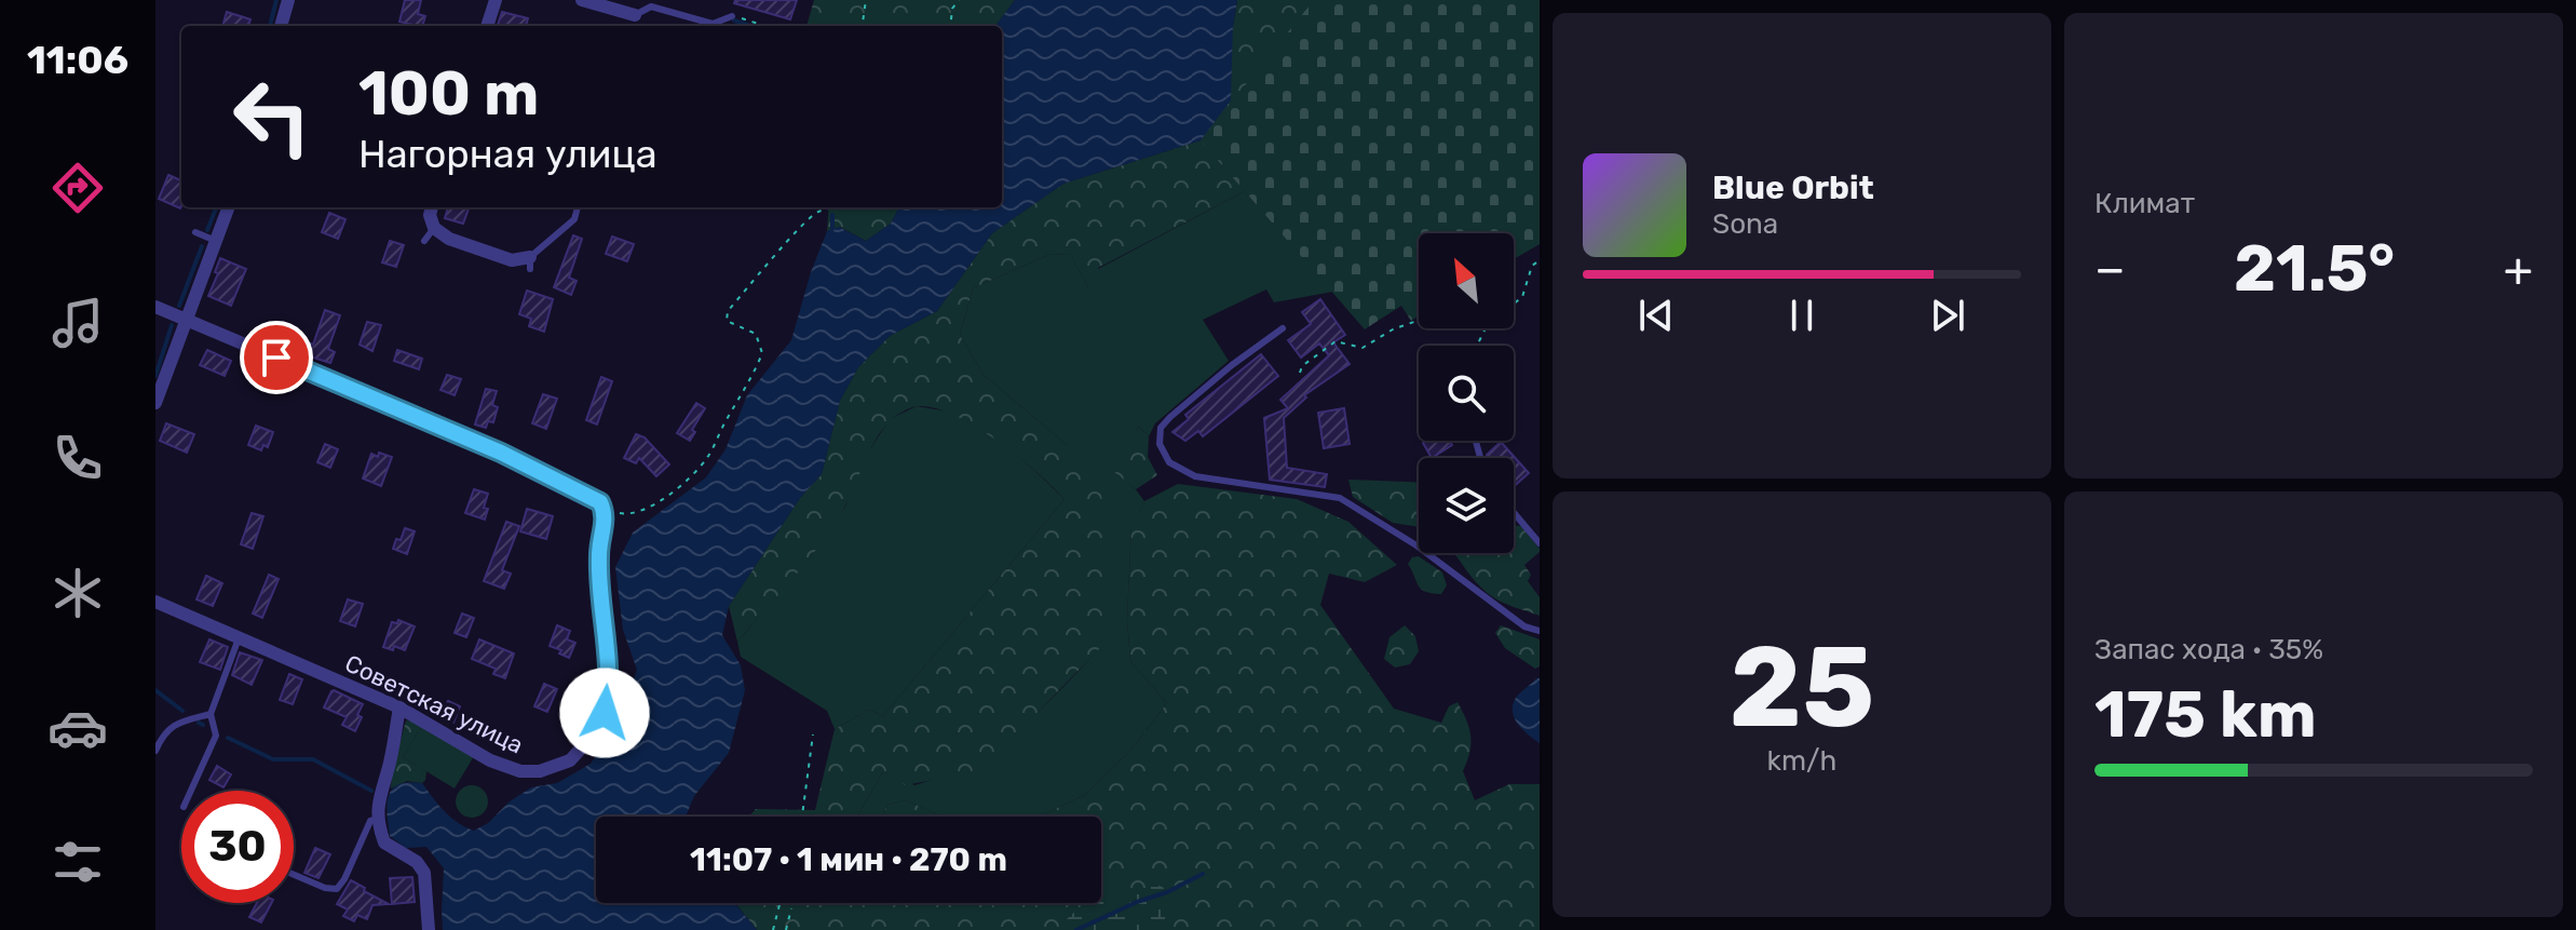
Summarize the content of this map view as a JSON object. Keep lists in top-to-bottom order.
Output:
{
  "streets": {
    "street": ["Советская улица"]
  },
  "north": "top left",
  "page": {
    "tabs": "11:06",
    "tile": [
      "Климат",
      ["25", "km/h"],
      ["Запас хода · 35%", "175 km"]
    ],
    "turn": ["100 m", "Нагорная улица"],
    "song": ["Blue Orbit", "Sona"],
    "heat": ["−", "21.5°", "+"],
    "limit": "30",
    "trip": "11:07 · 1 мин · 270 m"
  }
}
